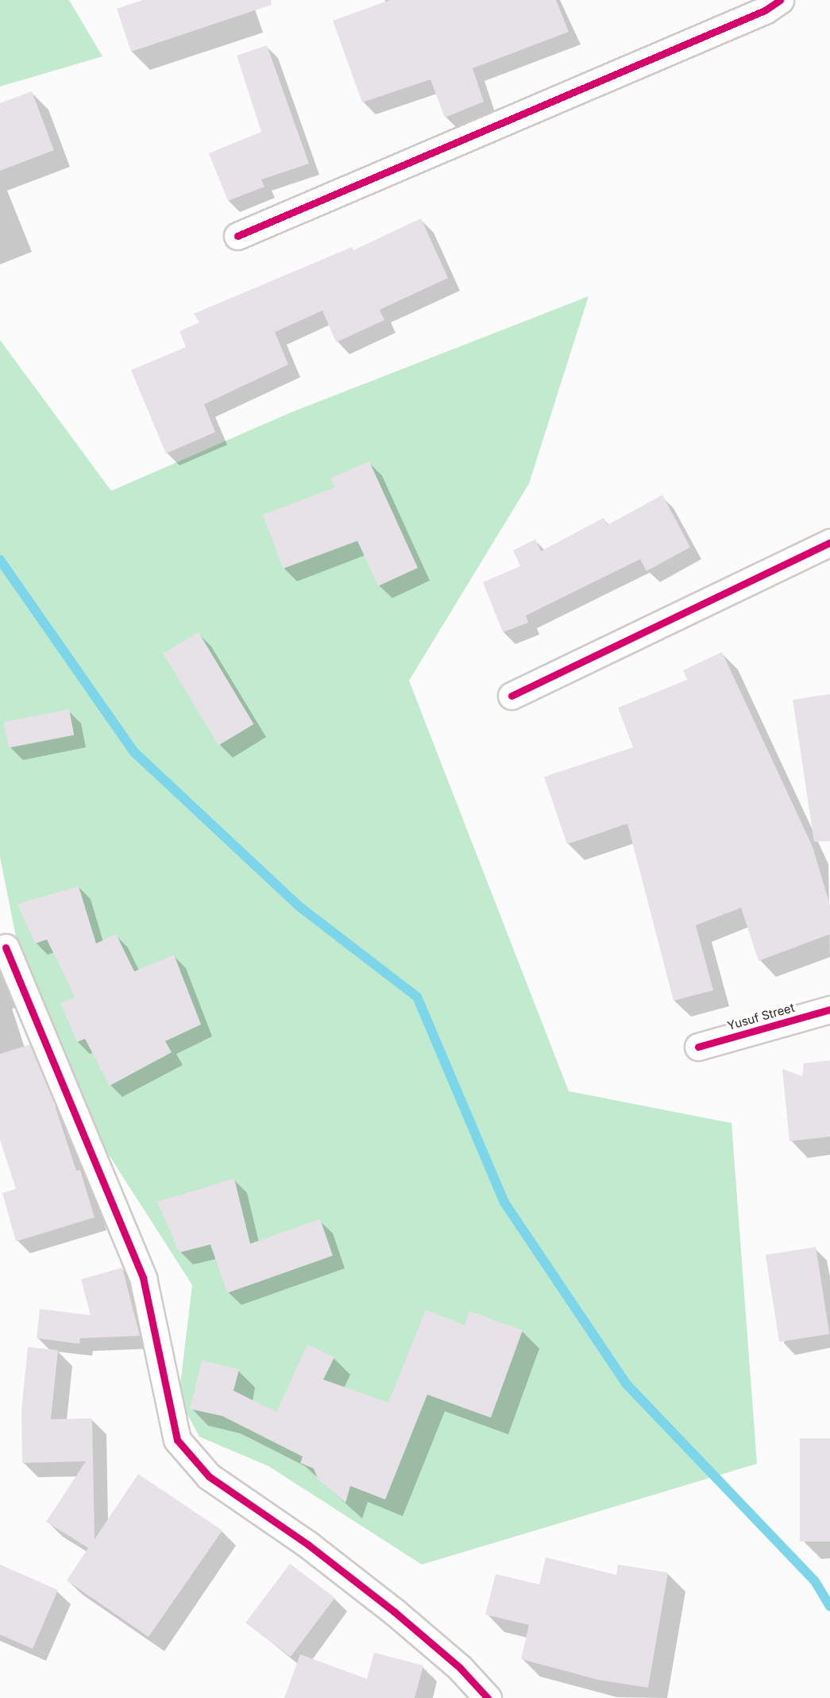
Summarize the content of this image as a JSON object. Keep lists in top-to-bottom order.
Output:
{
  "streets": {
    "street": ["Yusuf Street"]
  }
}
